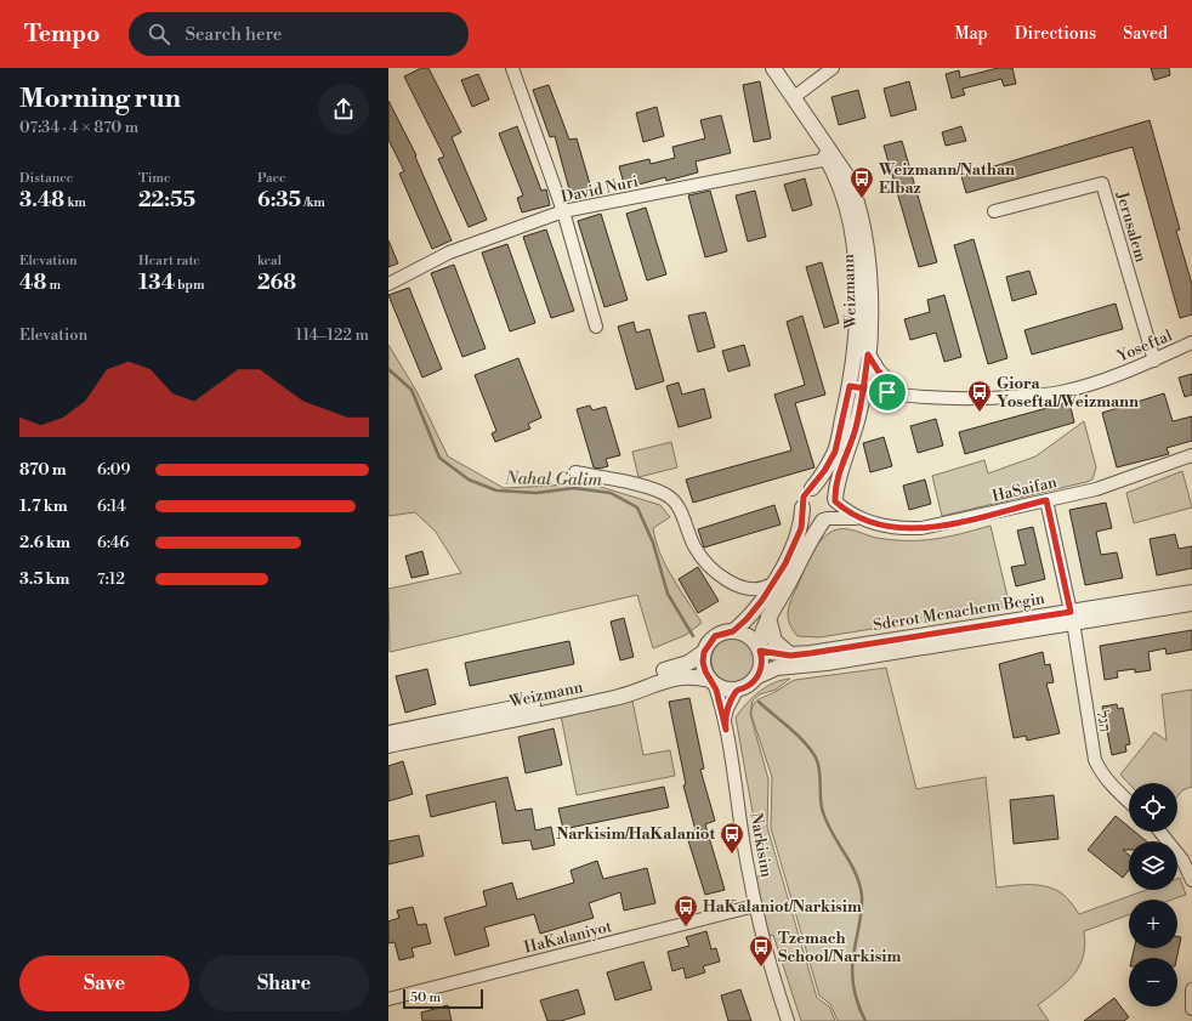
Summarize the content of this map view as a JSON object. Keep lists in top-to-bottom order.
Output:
{
  "streets": {
    "street": [
      "David Nuri",
      "Jerusalem",
      "Weizmann",
      "Yoseftal",
      "HaSaifan",
      "Sderot Menachem Begin",
      "הגל",
      "Narkisim",
      "HaKalaniyot"
    ]
  },
  "crossings": [
    ["David Nuri", "Weizmann"],
    ["Jerusalem", "Yoseftal"],
    ["Weizmann", "Yoseftal"],
    ["Weizmann", "HaSaifan"],
    ["Weizmann", "Sderot Menachem Begin"],
    ["Weizmann", "Narkisim"],
    ["HaSaifan", "הגל"],
    ["Sderot Menachem Begin", "הגל"],
    ["Sderot Menachem Begin", "Narkisim"],
    ["Narkisim", "HaKalaniyot"]
  ],
  "water": ["Nahal Galim"],
  "places": {
    "bus stop": [
      "Weizmann/Nathan Elbaz",
      "Giora Yoseftal/Weizmann",
      "Narkisim/HaKalaniot",
      "HaKalaniot/Narkisim",
      "Tzemach School/Narkisim"
    ]
  },
  "scale_bar": "50 m",
  "page": {
    "header": "Tempo",
    "search": "Search here",
    "nav": ["Map", "Directions", "Saved"],
    "heading": ["Morning run", "07:34 · 4 × 870 m"],
    "stats": [
      ["Distance", "3.48 km"],
      ["Time", "22:55"],
      ["Pace", "6:35 /km"],
      ["Elevation", "48 m"],
      ["Heart rate", "134 bpm"],
      ["kcal", "268"]
    ],
    "chart": ["Elevation", "114–122 m"],
    "list": [
      {
        "name": "870 m",
        "note": "6:09"
      },
      {
        "name": "1.7 km",
        "note": "6:14"
      },
      {
        "name": "2.6 km",
        "note": "6:46"
      },
      {
        "name": "3.5 km",
        "note": "7:12"
      }
    ],
    "map_buttons": ["+", "−"],
    "buttons": ["Save", "Share"],
    "scale": "50 m"
  }
}
